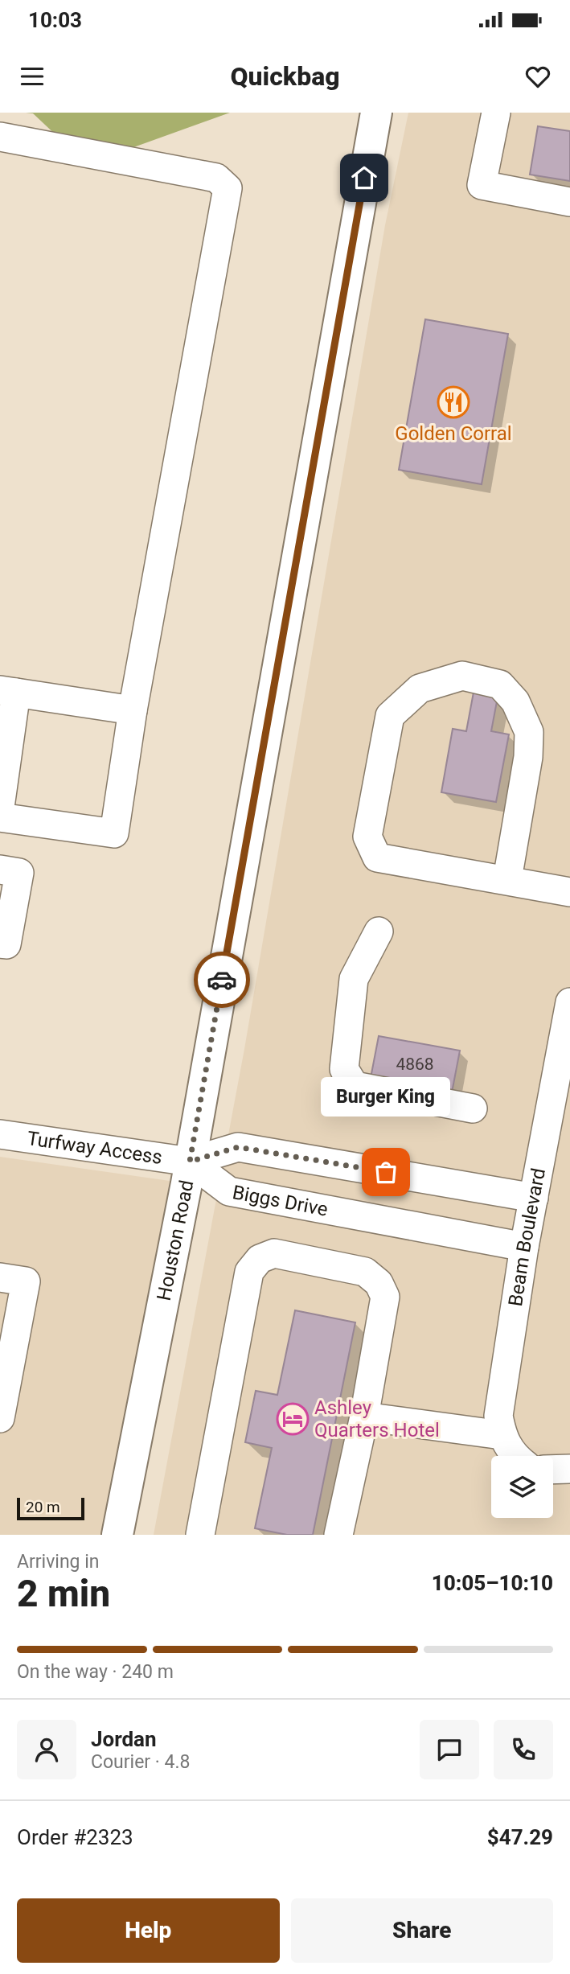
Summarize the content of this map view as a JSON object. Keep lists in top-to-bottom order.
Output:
{
  "streets": {
    "main road": ["Houston Road"],
    "street": ["Turfway Access", "Biggs Drive", "Beam Boulevard"]
  },
  "crossings": [
    ["Turfway Access", "Biggs Drive"],
    ["Turfway Access", "Houston Road"],
    ["Biggs Drive", "Beam Boulevard"],
    ["Biggs Drive", "Houston Road"]
  ],
  "places": {
    "restaurant": ["Golden Corral"],
    "other": ["Burger King"],
    "hotel": ["Ashley Quarters Hotel"]
  },
  "house_numbers": ["4868"],
  "scale_bar": "20 m",
  "page": {
    "status": "10:03",
    "header": "Quickbag",
    "bubble": "Burger King",
    "scale": "20 m",
    "heading": ["2 min", "Arriving in", "10:05–10:10"],
    "panel": [
      "Jordan",
      "Courier · 4.8",
      "Order #2323",
      "$47.29"
    ],
    "bar": "On the way · 240 m",
    "buttons": ["Help", "Share"]
  }
}
